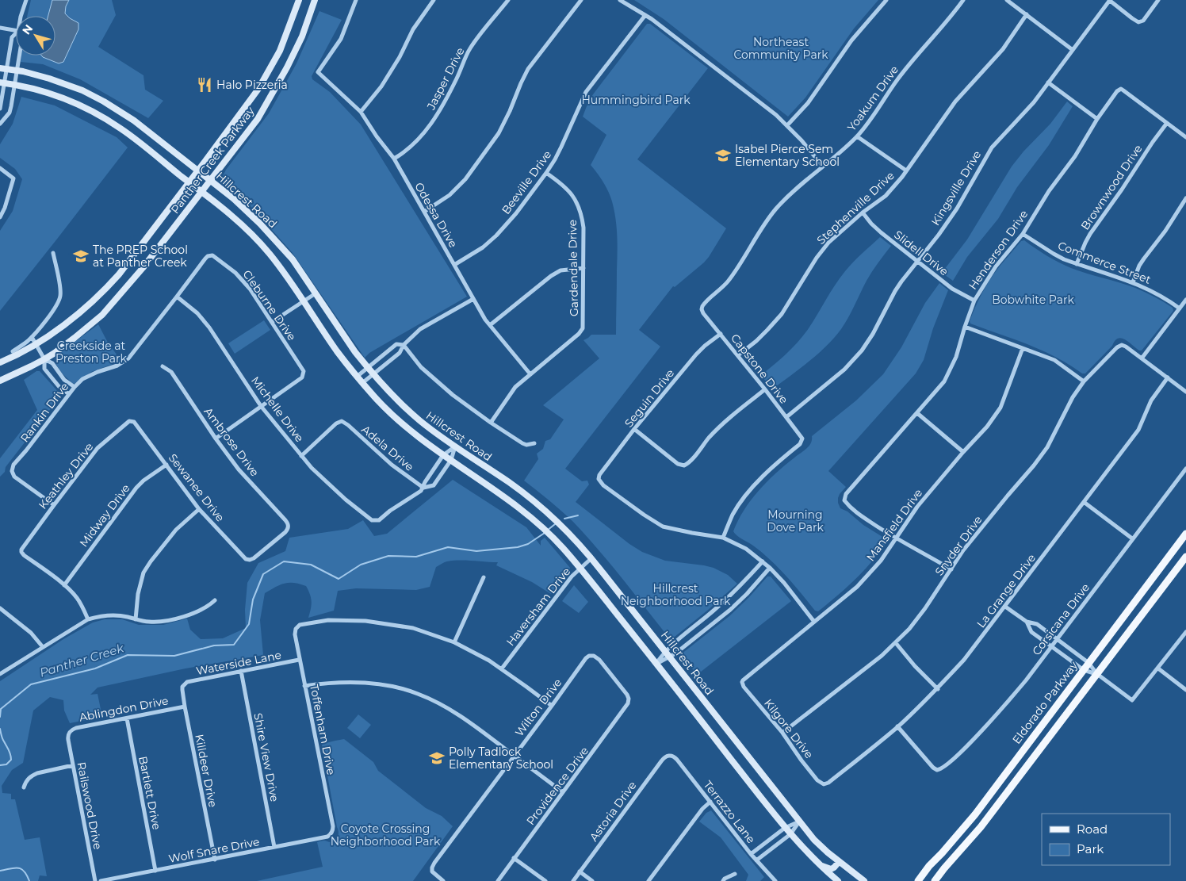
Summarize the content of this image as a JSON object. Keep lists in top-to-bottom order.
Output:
{
  "streets": {
    "main road": ["Panther Creek Parkway", "Hillcrest Road", "Eldorado Parkway"],
    "street": [
      "Jasper Drive",
      "Yoakum Drive",
      "Beeville Drive",
      "Brownwood Drive",
      "Kingsville Drive",
      "Stephenville Drive",
      "Odessa Drive",
      "Henderson Drive",
      "Slidell Drive",
      "Commerce Street",
      "Gardendale Drive",
      "Cleburne Drive",
      "Capstone Drive",
      "Seguin Drive",
      "Michelle Drive",
      "Rankin Drive",
      "Ambrose Drive",
      "Adela Drive",
      "Keathley Drive",
      "Sewanee Drive",
      "Midway Drive",
      "Mansfield Drive",
      "Snyder Drive",
      "La Grange Drive",
      "Haversham Drive",
      "Corsicana Drive",
      "Waterside Lane",
      "Wilton Drive",
      "Ablingdon Drive",
      "Kilgore Drive",
      "Toffenham Drive",
      "Shire View Drive",
      "Killdeer Drive",
      "Providence Drive",
      "Bartlett Drive",
      "Railswood Drive",
      "Astoria Drive",
      "Terrazzo Lane",
      "Wolf Snare Drive"
    ]
  },
  "crossings": [
    ["Jasper Drive", "Odessa Drive"],
    ["Yoakum Drive", "Capstone Drive"],
    ["Panther Creek Parkway", "Hillcrest Road"],
    ["Beeville Drive", "Odessa Drive"],
    ["Beeville Drive", "Gardendale Drive"],
    ["Brownwood Drive", "Henderson Drive"],
    ["Brownwood Drive", "Commerce Street"],
    ["Kingsville Drive", "Slidell Drive"],
    ["Kingsville Drive", "Capstone Drive"],
    ["Hillcrest Road", "Haversham Drive"],
    ["Stephenville Drive", "Slidell Drive"],
    ["Stephenville Drive", "Capstone Drive"],
    ["Odessa Drive", "Gardendale Drive"],
    ["Henderson Drive", "Slidell Drive"],
    ["Henderson Drive", "Commerce Street"],
    ["Henderson Drive", "Mansfield Drive"],
    ["Cleburne Drive", "Michelle Drive"],
    ["Cleburne Drive", "Rankin Drive"],
    ["Capstone Drive", "Seguin Drive"],
    ["Michelle Drive", "Rankin Drive"],
    ["Michelle Drive", "Adela Drive"],
    ["Rankin Drive", "Keathley Drive"],
    ["Ambrose Drive", "Sewanee Drive"],
    ["Keathley Drive", "Sewanee Drive"],
    ["Keathley Drive", "Midway Drive"],
    ["Sewanee Drive", "Midway Drive"],
    ["Mansfield Drive", "Kilgore Drive"],
    ["Snyder Drive", "Kilgore Drive"],
    ["La Grange Drive", "Corsicana Drive"],
    ["La Grange Drive", "Kilgore Drive"],
    ["Waterside Lane", "Toffenham Drive"],
    ["Waterside Lane", "Shire View Drive"],
    ["Waterside Lane", "Killdeer Drive"],
    ["Wilton Drive", "Providence Drive"],
    ["Ablingdon Drive", "Killdeer Drive"],
    ["Ablingdon Drive", "Bartlett Drive"],
    ["Ablingdon Drive", "Railswood Drive"],
    ["Toffenham Drive", "Wolf Snare Drive"],
    ["Shire View Drive", "Wolf Snare Drive"],
    ["Killdeer Drive", "Wolf Snare Drive"],
    ["Bartlett Drive", "Wolf Snare Drive"],
    ["Astoria Drive", "Terrazzo Lane"]
  ],
  "water": ["Panther Creek"],
  "parks": [
    "Northeast Community Park",
    "Hummingbird Park",
    "Bobwhite Park",
    "Creekside at Preston Park",
    "Mourning Dove Park",
    "Hillcrest Neighborhood Park",
    "Coyote Crossing Neighborhood Park"
  ],
  "places": {
    "restaurant": ["Halo Pizzeria"],
    "school or university": ["Isabel Pierce Sem Elementary School", "The PREP School at Panther Creek", "Polly Tadlock Elementary School"]
  },
  "legend": ["Road", "Park"],
  "north": "top left"
}
